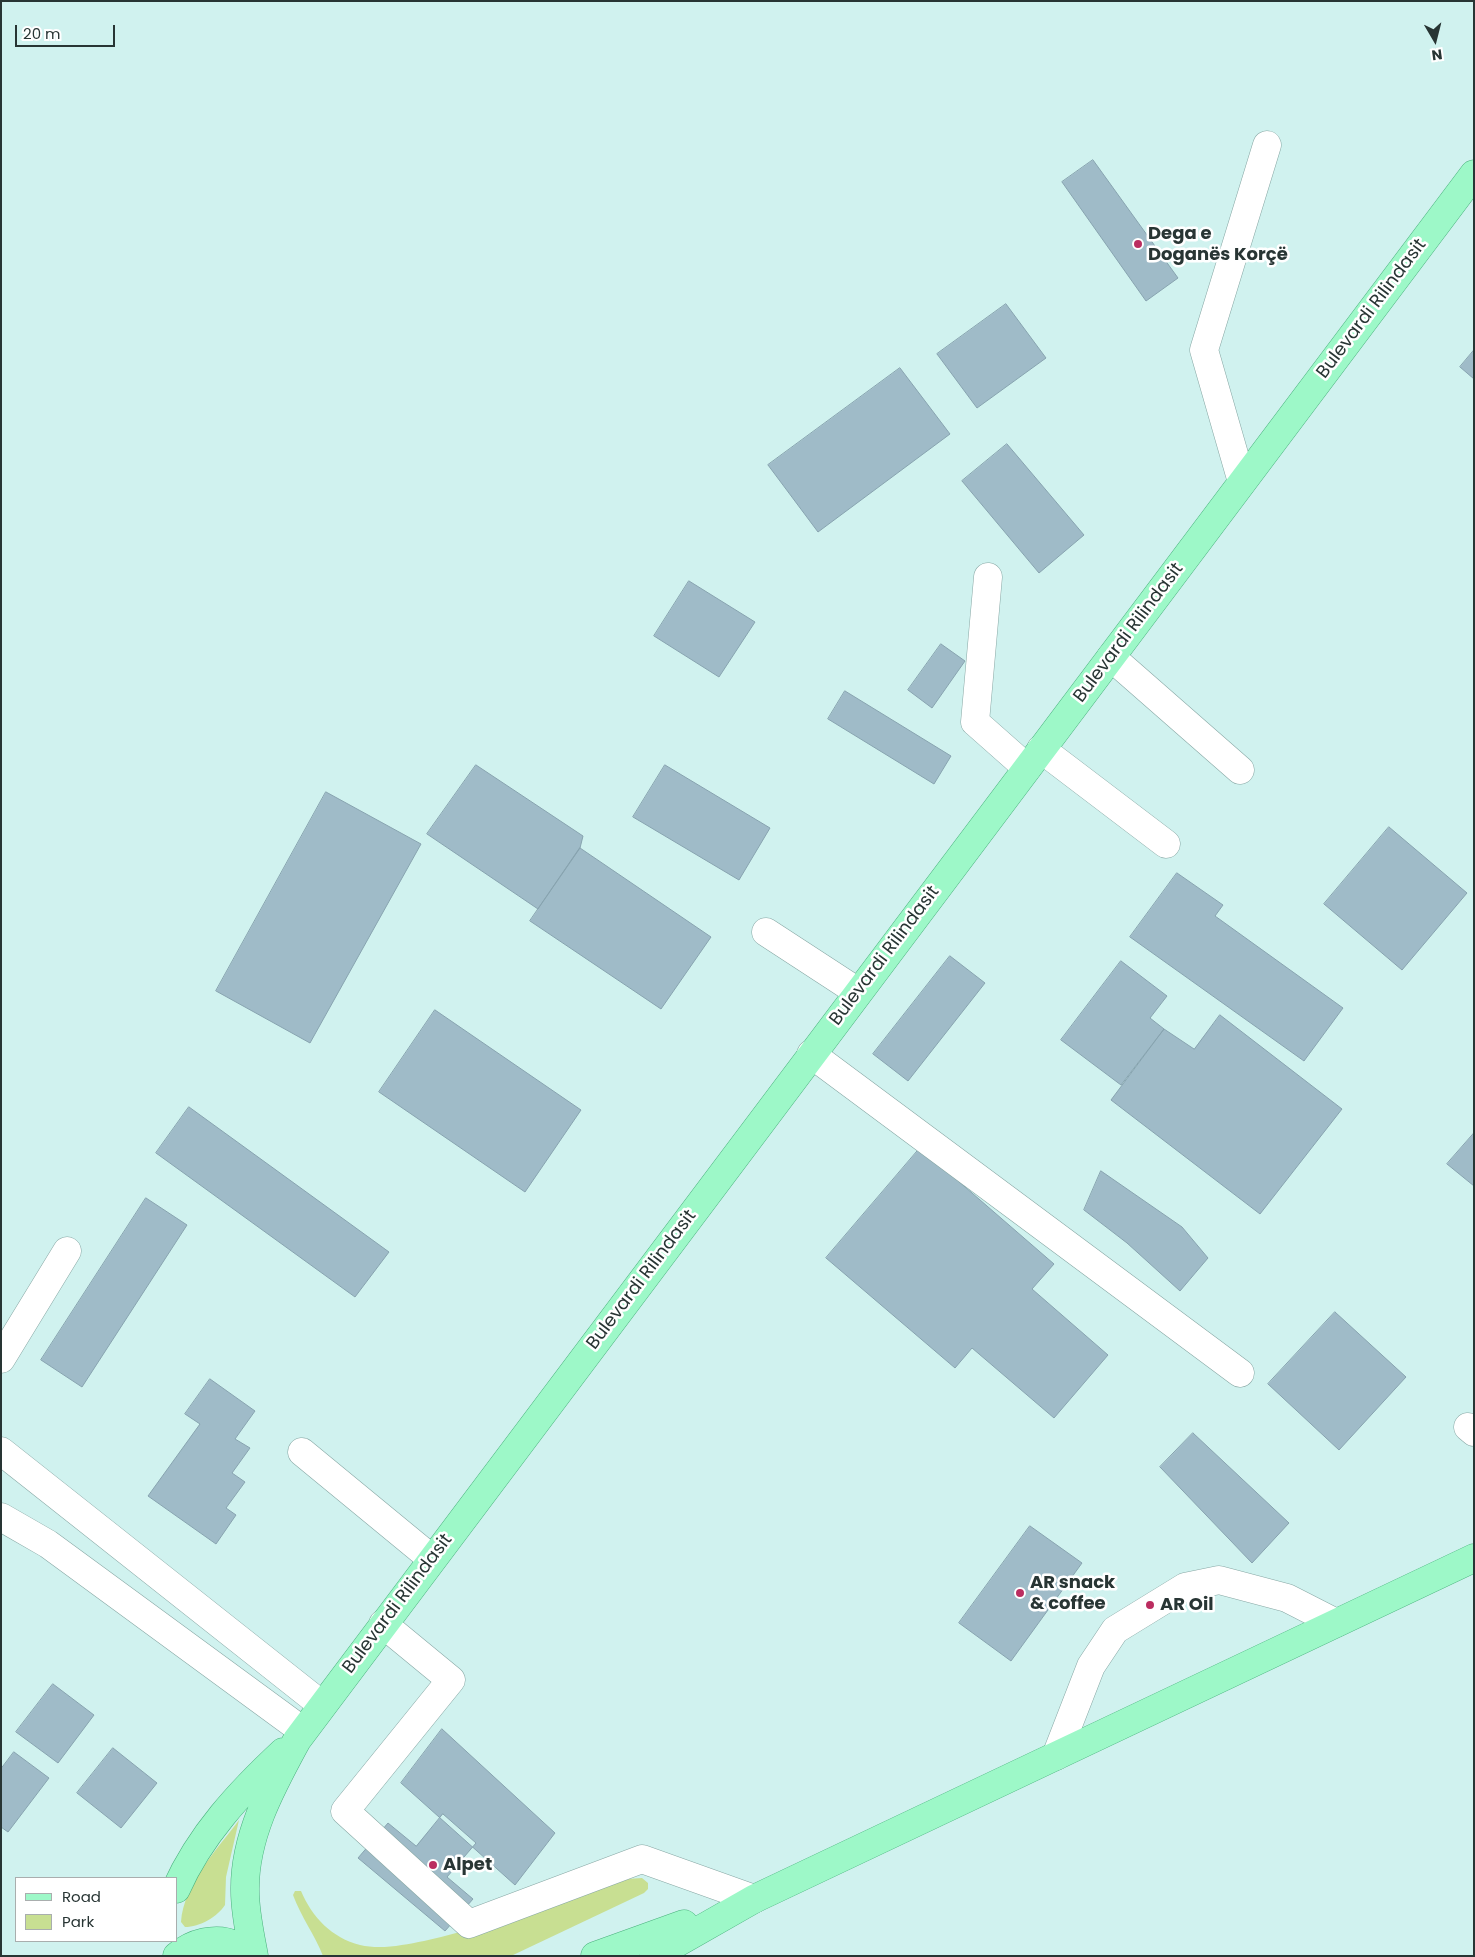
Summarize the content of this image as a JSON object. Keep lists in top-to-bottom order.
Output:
{
  "streets": {
    "main road": ["Bulevardi Rilindasit"]
  },
  "places": [
    "Dega e Doganës Korçë",
    "AR snack & coffee",
    "AR Oil",
    "Alpet"
  ],
  "legend": ["Road", "Park"],
  "scale_bar": "20 m",
  "north": "bottom"
}
